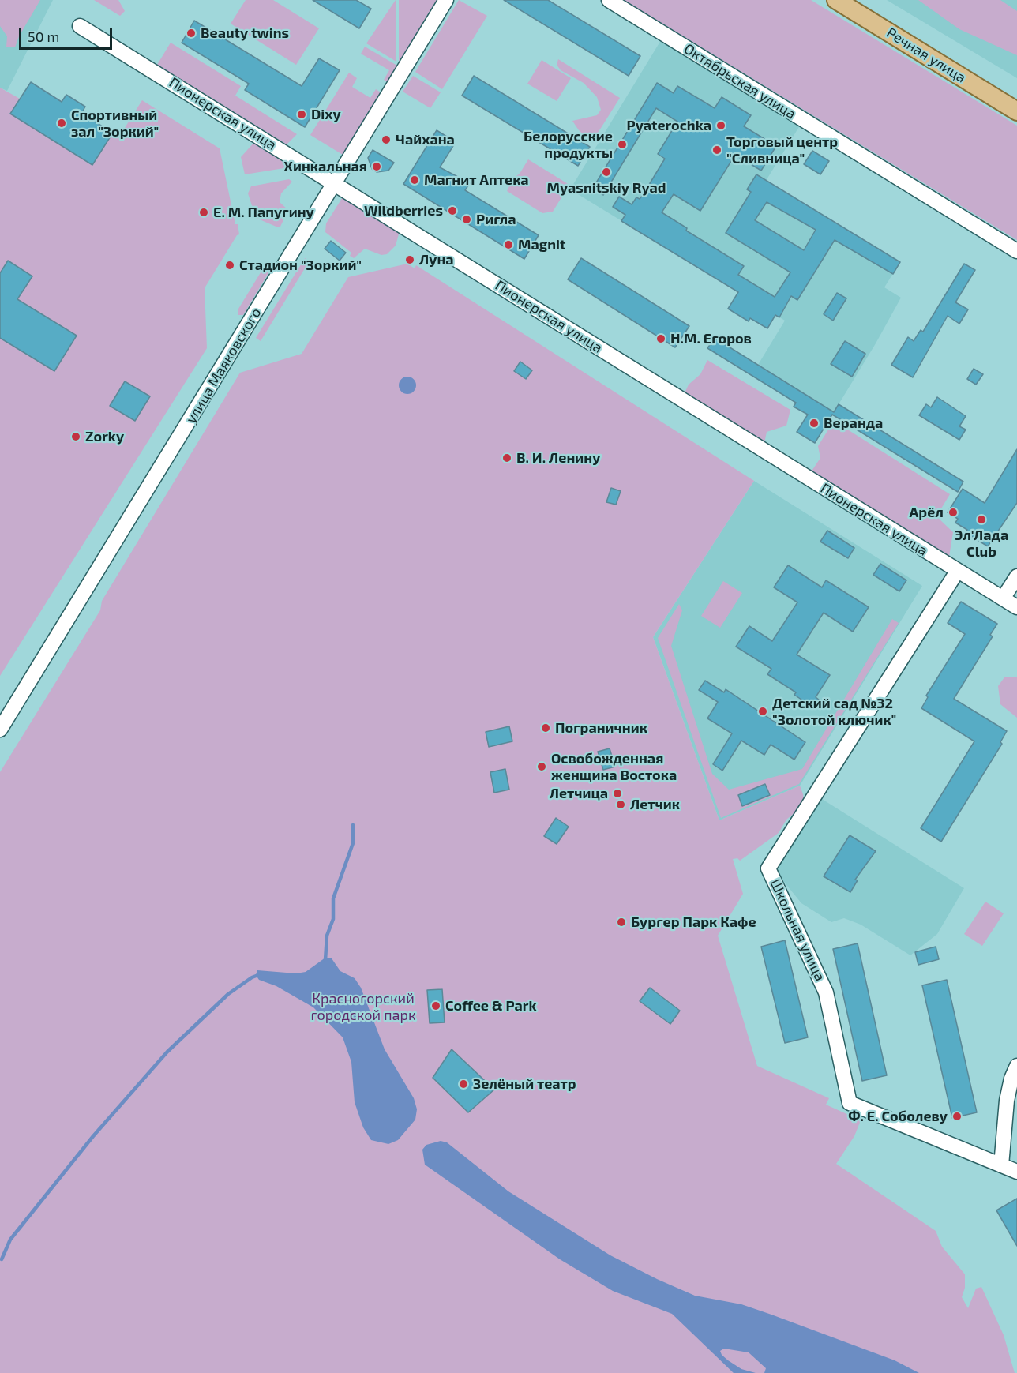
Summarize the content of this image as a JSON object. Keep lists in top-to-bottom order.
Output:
{
  "streets": {
    "main road": ["Речная улица"],
    "street": [
      "Октябрьская улица",
      "Пионерская улица",
      "улица Маяковского",
      "Школьная улица"
    ]
  },
  "crossings": [
    ["Пионерская улица", "улица Маяковского"],
    ["Пионерская улица", "Школьная улица"]
  ],
  "parks": ["Красногорский городской парк"],
  "places": [
    "Beauty twins",
    "Dixy",
    "Спортивный зал \"Зоркий\"",
    "Pyaterochka",
    "Чайхана",
    "Белорусские продукты",
    "Торговый центр \"Сливница\"",
    "Хинкальная",
    "Myasnitskiy Ryad",
    "Магнит Аптека",
    "Wildberries",
    "Е. М. Папугину",
    "Ригла",
    "Magnit",
    "Луна",
    "Стадион \"Зоркий\"",
    "Н.М. Егоров",
    "Веранда",
    "Zorky",
    "В. И. Ленину",
    "Арёл",
    "Эл'Лада Club",
    "Детский сад №32 \"Золотой ключик\"",
    "Пограничник",
    "Освобожденная женщина Востока",
    "Летчица",
    "Летчик",
    "Бургер Парк Кафе",
    "Coffee & Park",
    "Зелёный театр",
    "Ф. Е. Соболеву"
  ],
  "scale_bar": "50 m"
}
